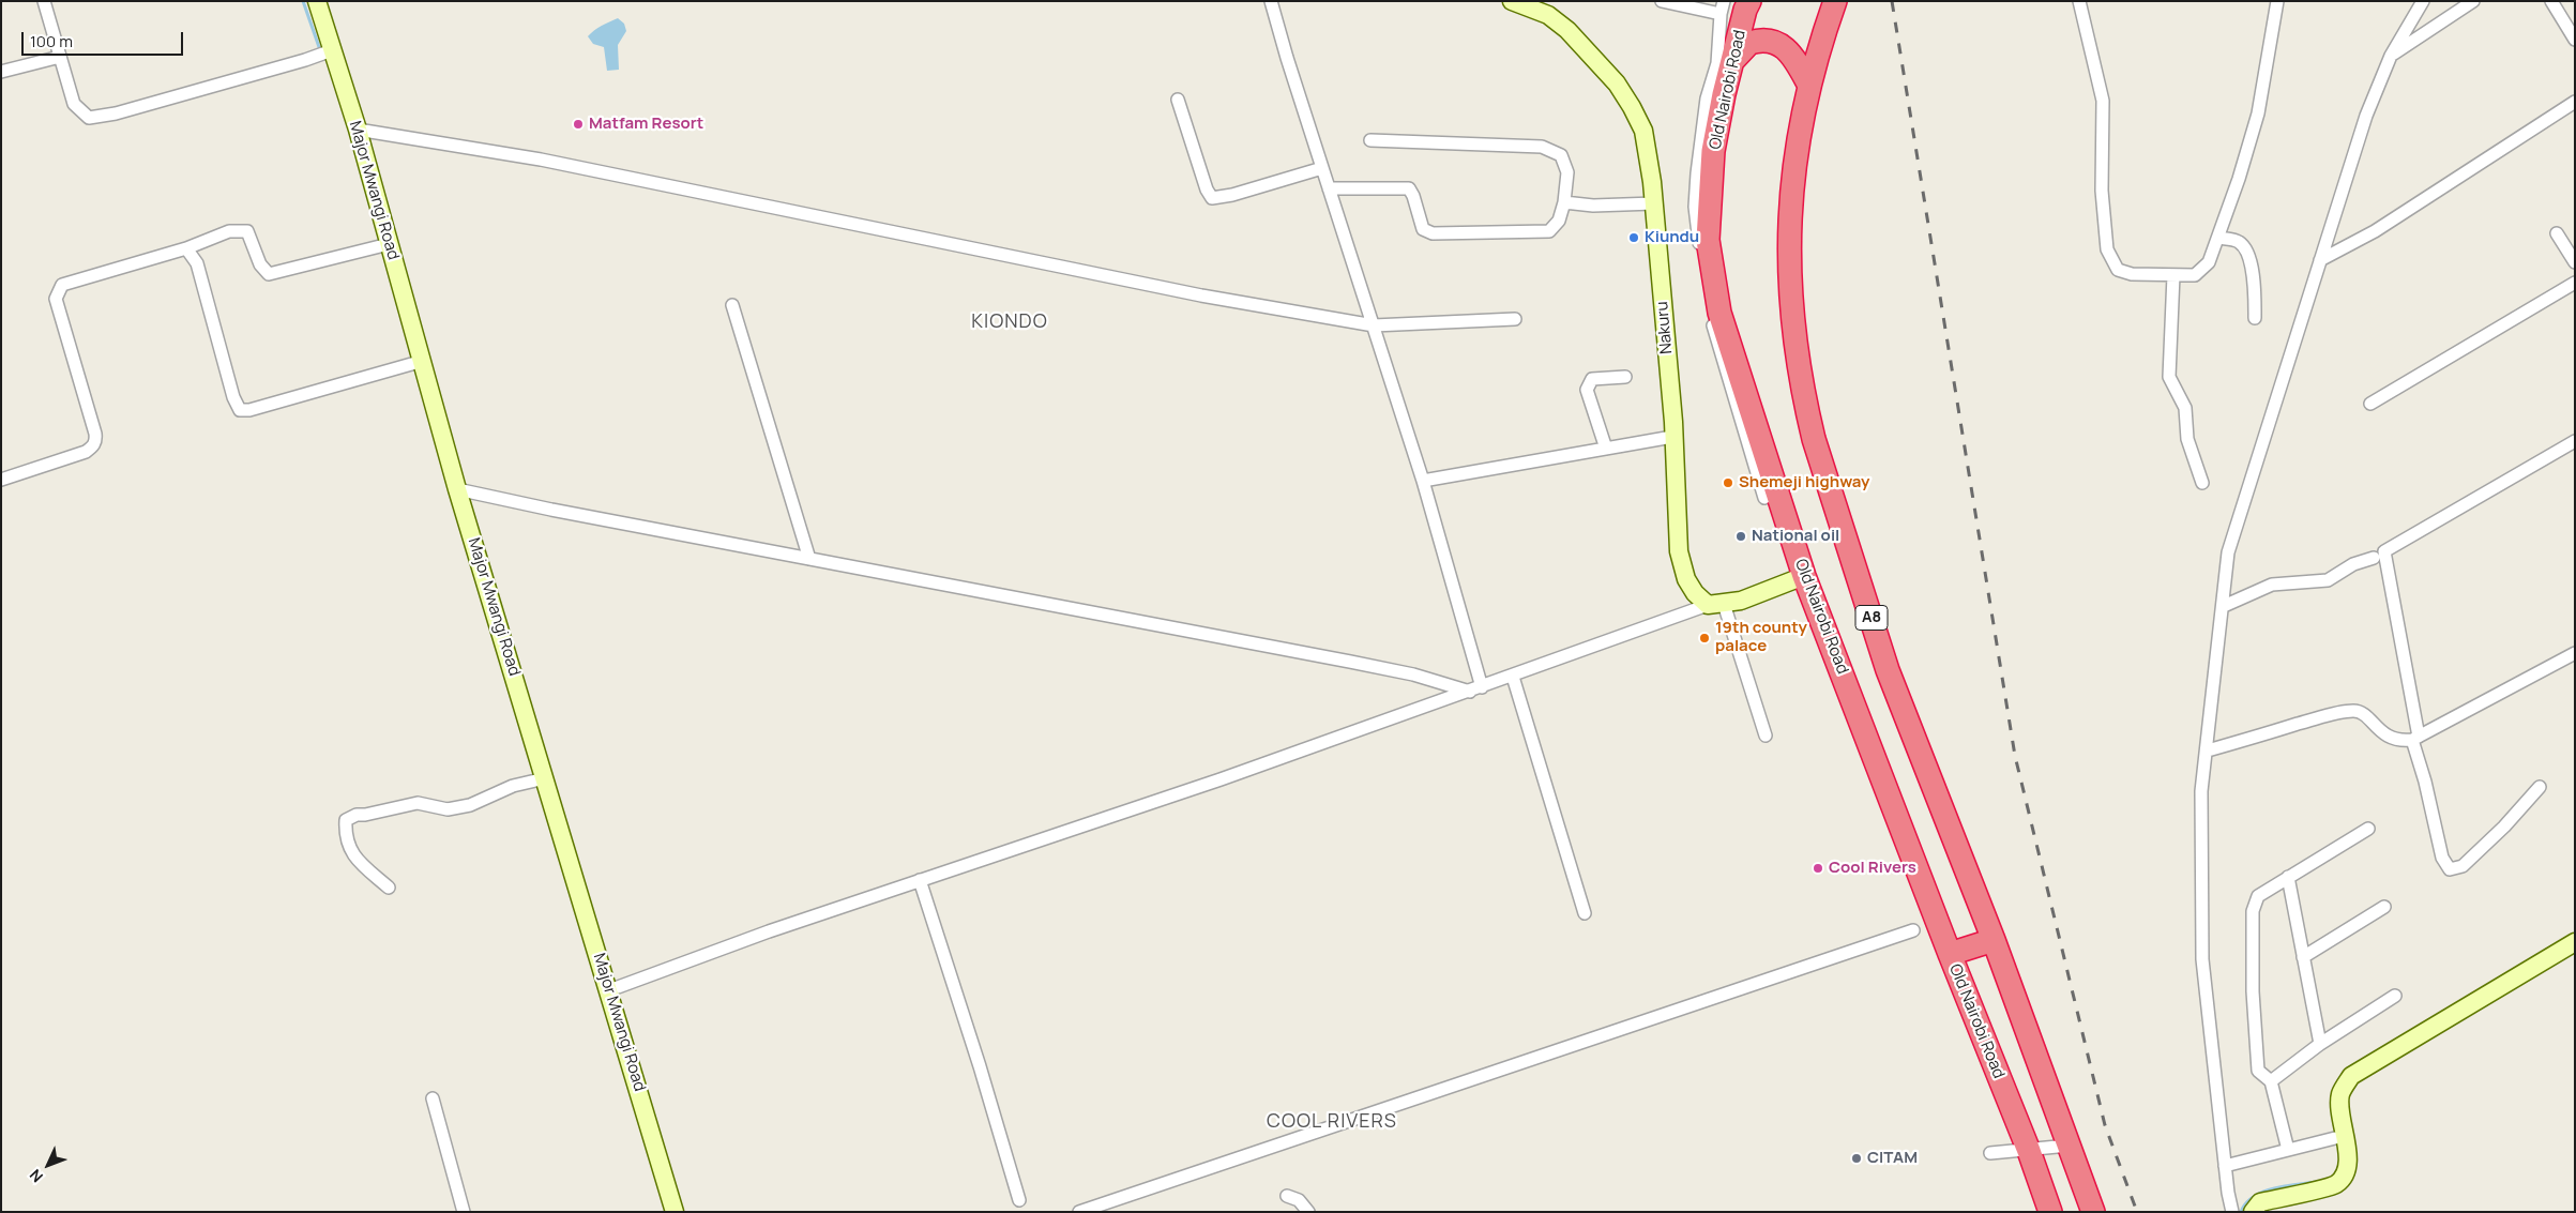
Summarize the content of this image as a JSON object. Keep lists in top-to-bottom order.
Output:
{
  "streets": {
    "highway": ["Old Nairobi Road", "A8"],
    "street": ["Major Mwangi Road", "Nakuru"]
  },
  "districts": ["KIONDO", "COOL RIVERS"],
  "places": [
    "Matfam Resort",
    "Kiundu",
    "Shemeji highway",
    "National oil",
    "19th county palace",
    "Cool Rivers",
    "CITAM"
  ],
  "scale_bar": "100 m",
  "north": "bottom left"
}
